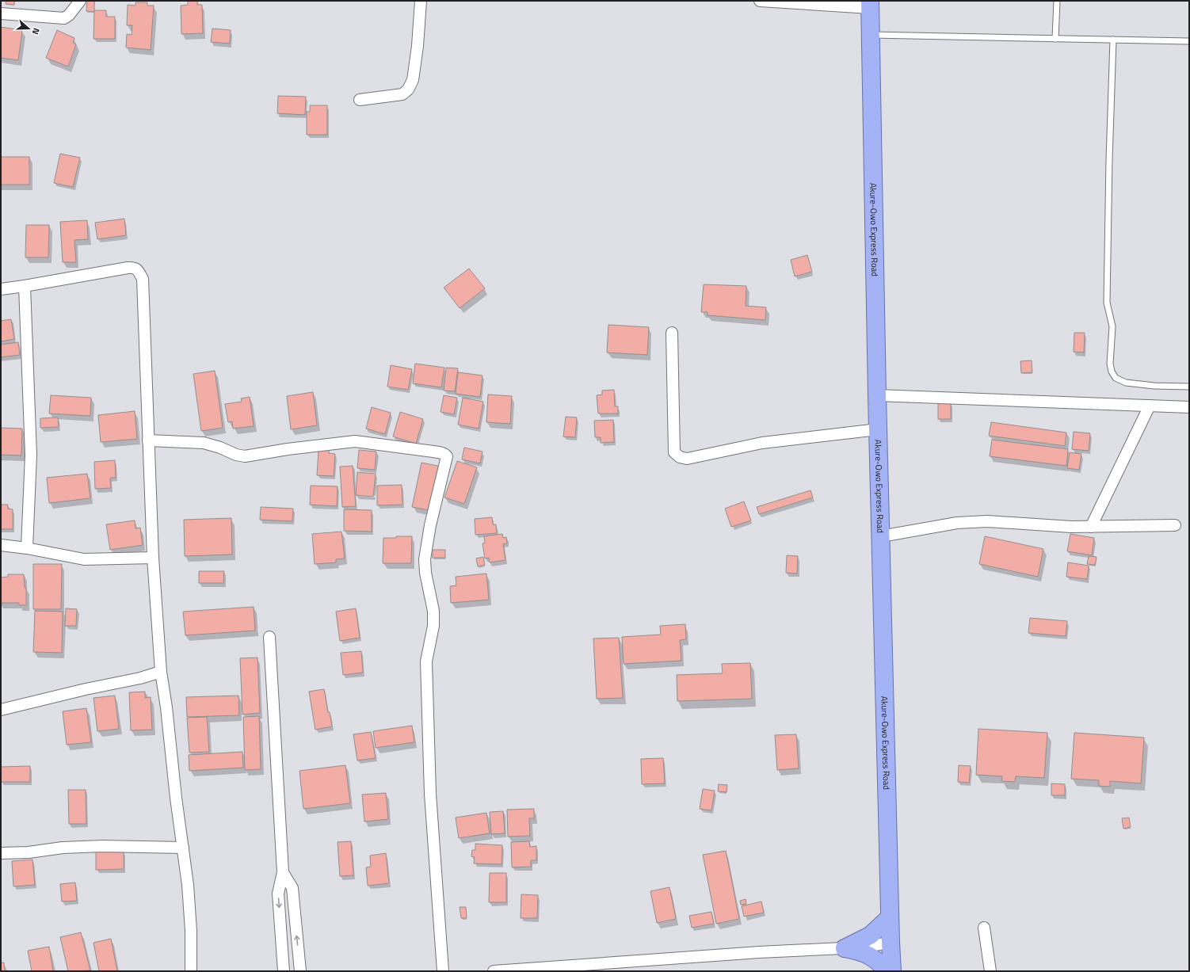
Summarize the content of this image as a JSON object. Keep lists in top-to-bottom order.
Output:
{
  "streets": {
    "highway": ["Akure-Owo Express Road"]
  },
  "north": "right"
}
